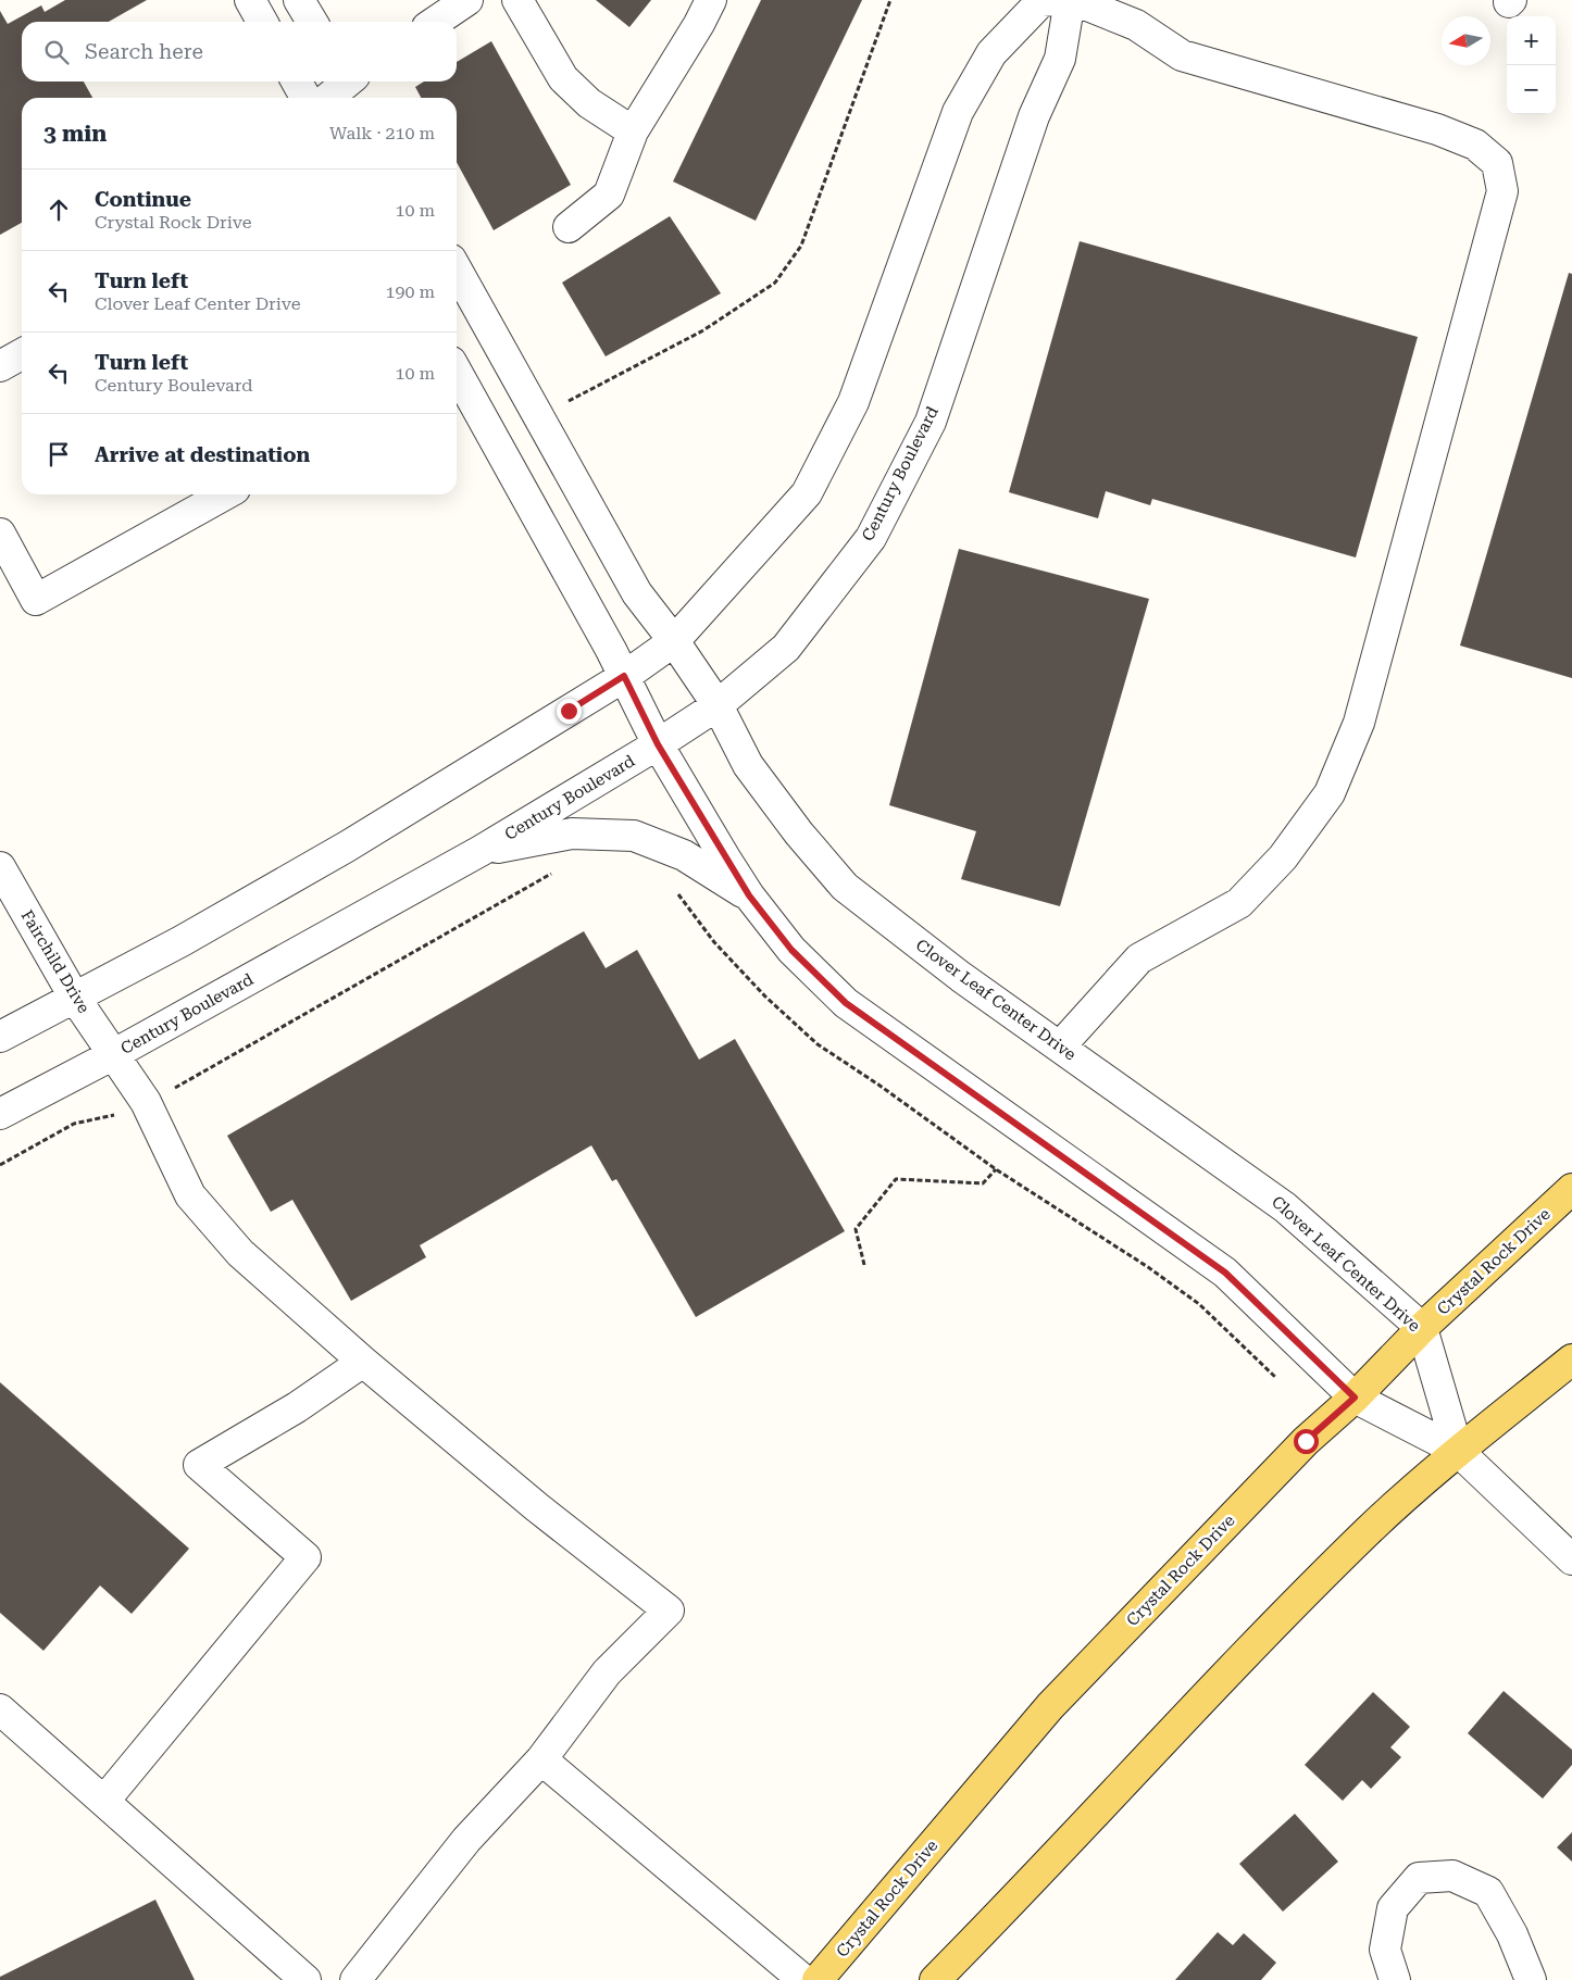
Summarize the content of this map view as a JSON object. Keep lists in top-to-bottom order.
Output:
{
  "streets": {
    "main road": ["Crystal Rock Drive"],
    "street": ["Century Boulevard", "Fairchild Drive", "Clover Leaf Center Drive"]
  },
  "crossings": [
    ["Century Boulevard", "Fairchild Drive"],
    ["Century Boulevard", "Clover Leaf Center Drive"],
    ["Clover Leaf Center Drive", "Crystal Rock Drive"]
  ],
  "north": "left",
  "page": {
    "map_buttons": ["+", "−"],
    "search": "Search here",
    "heading": ["3 min", "Walk · 210 m"],
    "list": [
      ["Continue", "Crystal Rock Drive", "10 m"],
      ["Turn left", "Clover Leaf Center Drive", "190 m"],
      ["Turn left", "Century Boulevard", "10 m"],
      "Arrive at destination"
    ]
  }
}
